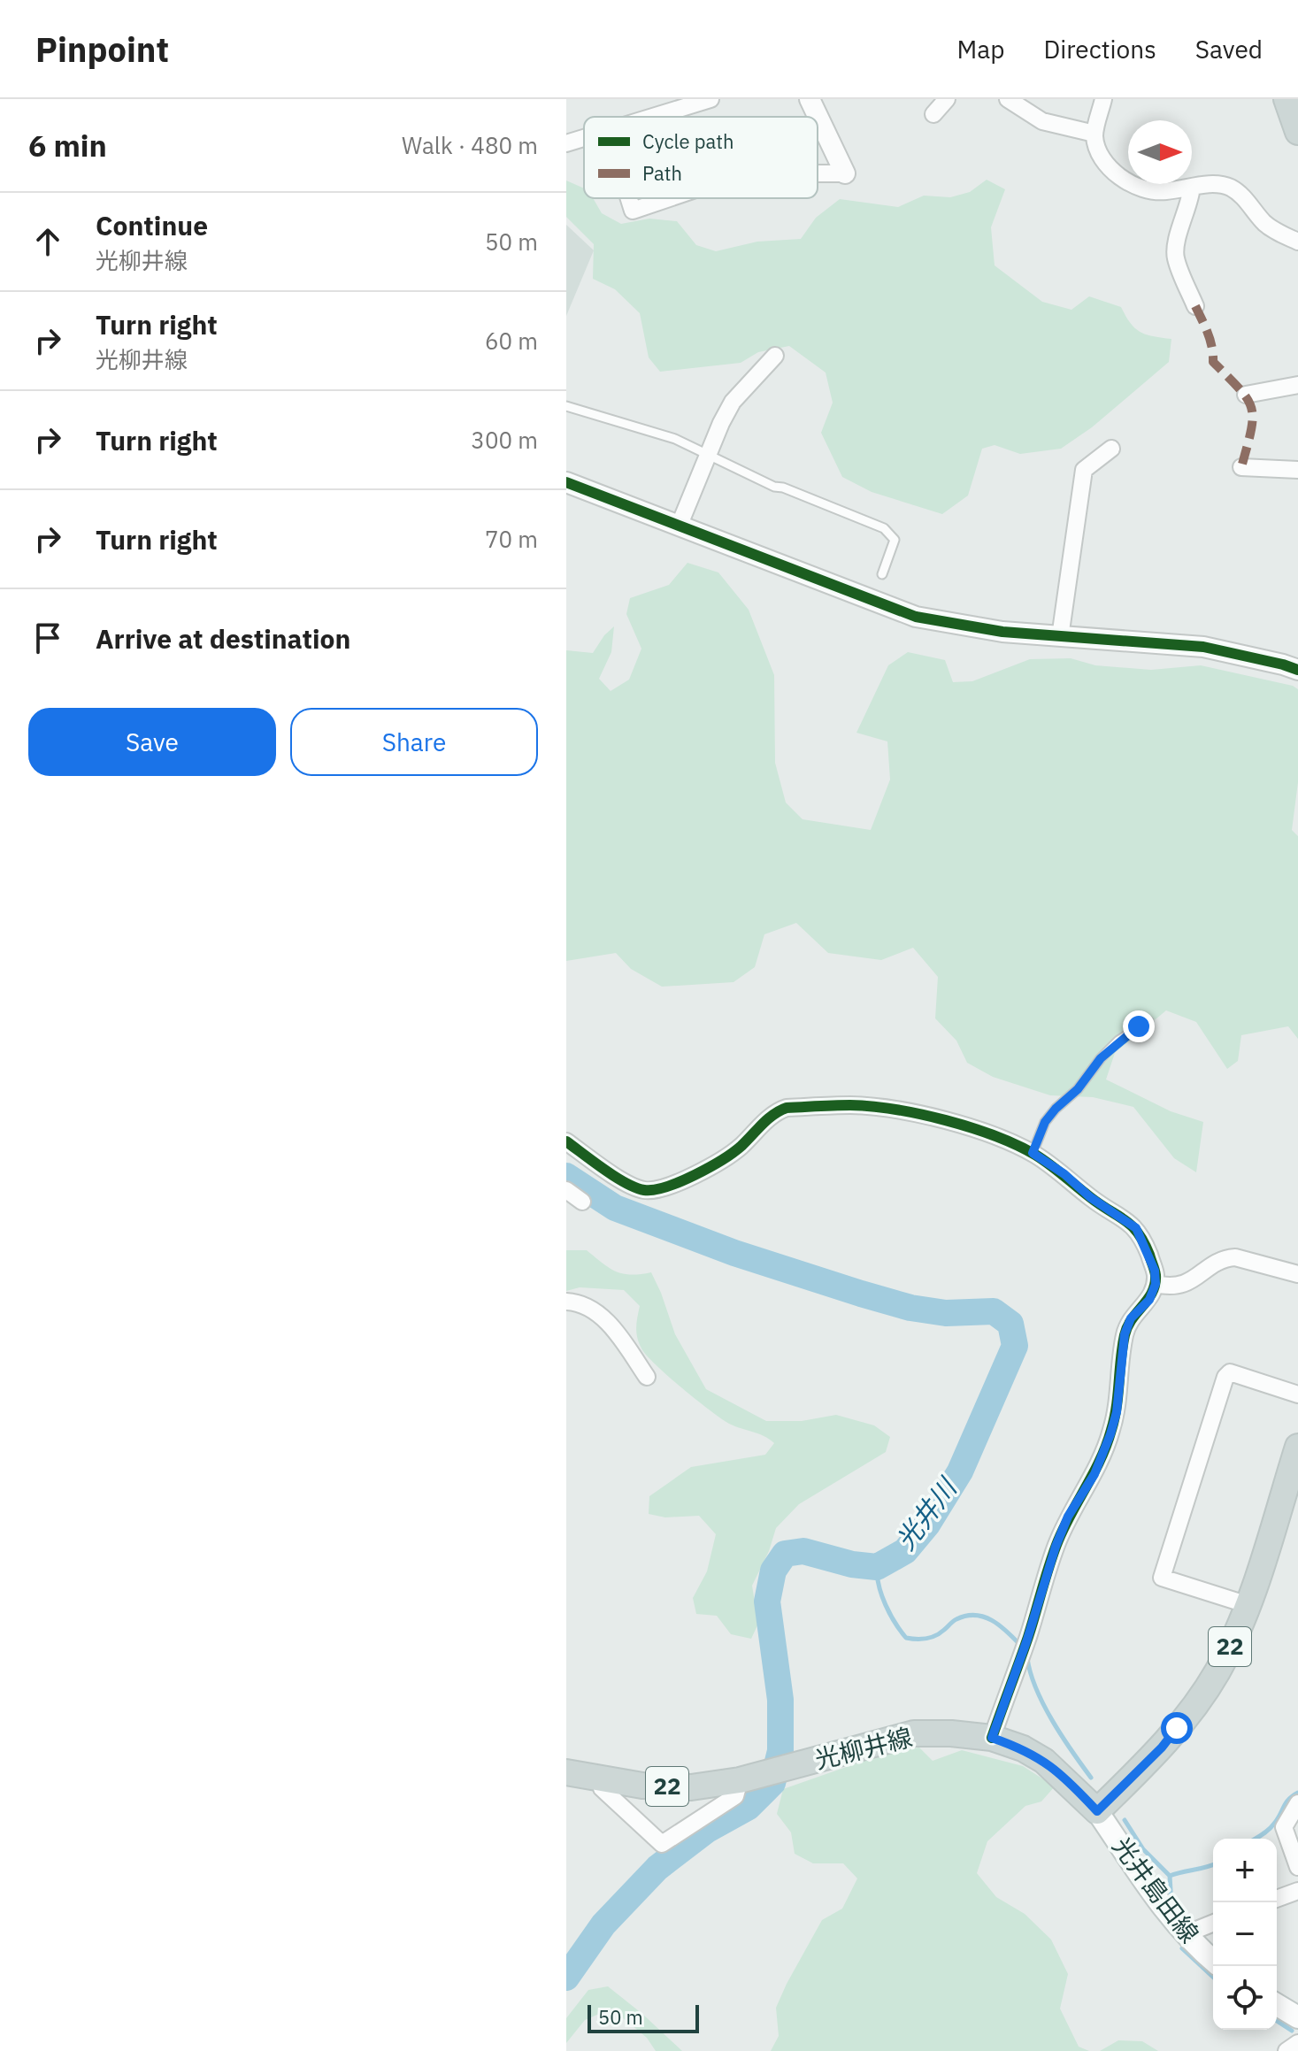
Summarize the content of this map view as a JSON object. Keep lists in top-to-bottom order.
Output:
{
  "streets": {
    "main road": ["22", "光柳井線", "光井島田線"]
  },
  "crossings": [
    ["22", "光柳井線"],
    ["22", "光井島田線"],
    ["光柳井線", "光井島田線"]
  ],
  "water": ["光井川"],
  "legend": ["Cycle path", "Path"],
  "scale_bar": "50 m",
  "north": "right",
  "page": {
    "header": "Pinpoint",
    "nav": ["Map", "Directions", "Saved"],
    "heading": ["6 min", "Walk · 480 m"],
    "list": [
      ["Continue", "光柳井線", "50 m"],
      ["Turn right", "光柳井線", "60 m"],
      ["Turn right", "300 m"],
      ["Turn right", "70 m"],
      "Arrive at destination"
    ],
    "buttons": ["Save", "Share"],
    "map_buttons": ["+", "−"],
    "scale": "50 m"
  }
}
